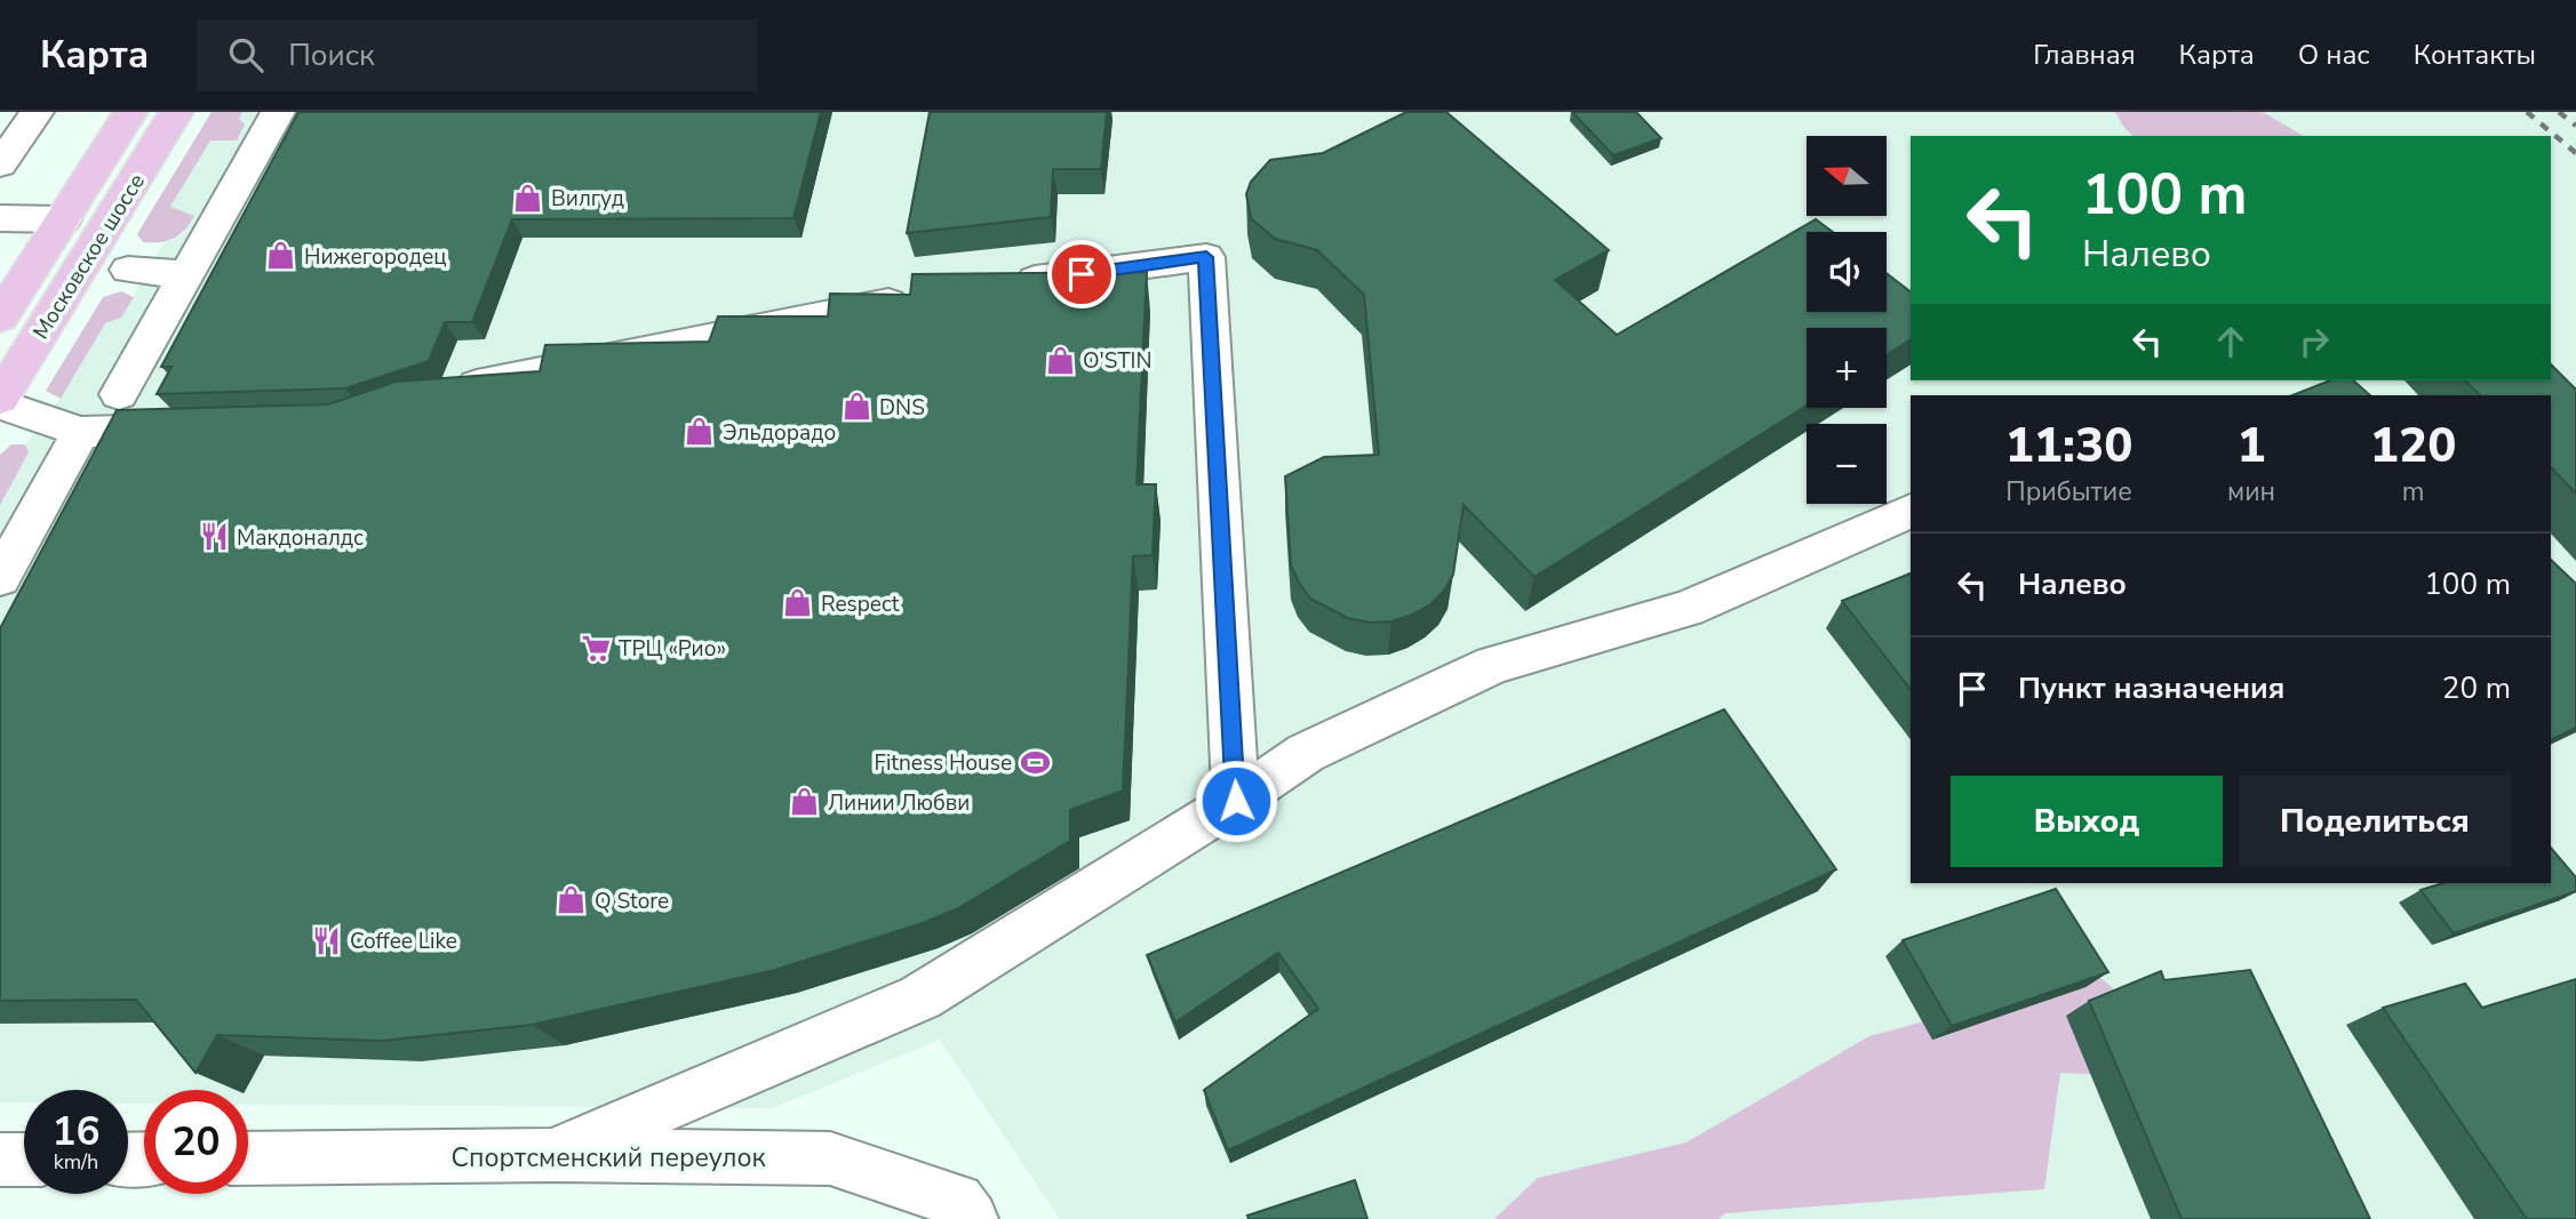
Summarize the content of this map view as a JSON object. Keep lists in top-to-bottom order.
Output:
{
  "streets": {
    "main road": ["Московское шоссе"],
    "street": ["Спортсменский переулок"]
  },
  "places": {
    "shop": [
      "Вилгуд",
      "Нижегородец",
      "O'STIN",
      "DNS",
      "Эльдорадо",
      "Respect",
      "Линии Любви",
      "Q Store"
    ],
    "restaurant": ["Макдоналдс", "Coffee Like"],
    "supermarket": ["ТРЦ «Рио»"],
    "sports": ["Fitness House"]
  },
  "north": "left",
  "page": {
    "header": "Карта",
    "search": "Поиск",
    "nav": [
      "Главная",
      "Карта",
      "О нас",
      "Контакты"
    ],
    "map_buttons": ["+", "−"],
    "turn": ["100 m", "Налево"],
    "eta": [
      "11:30",
      "Прибытие",
      "1",
      "мин",
      "120",
      "m"
    ],
    "list": [
      {
        "name": "Налево",
        "value": "100 m"
      },
      {
        "name": "Пункт назначения",
        "value": "20 m"
      }
    ],
    "buttons": ["Выход", "Поделиться"],
    "speed": "16 km/h",
    "limit": "20"
  }
}
